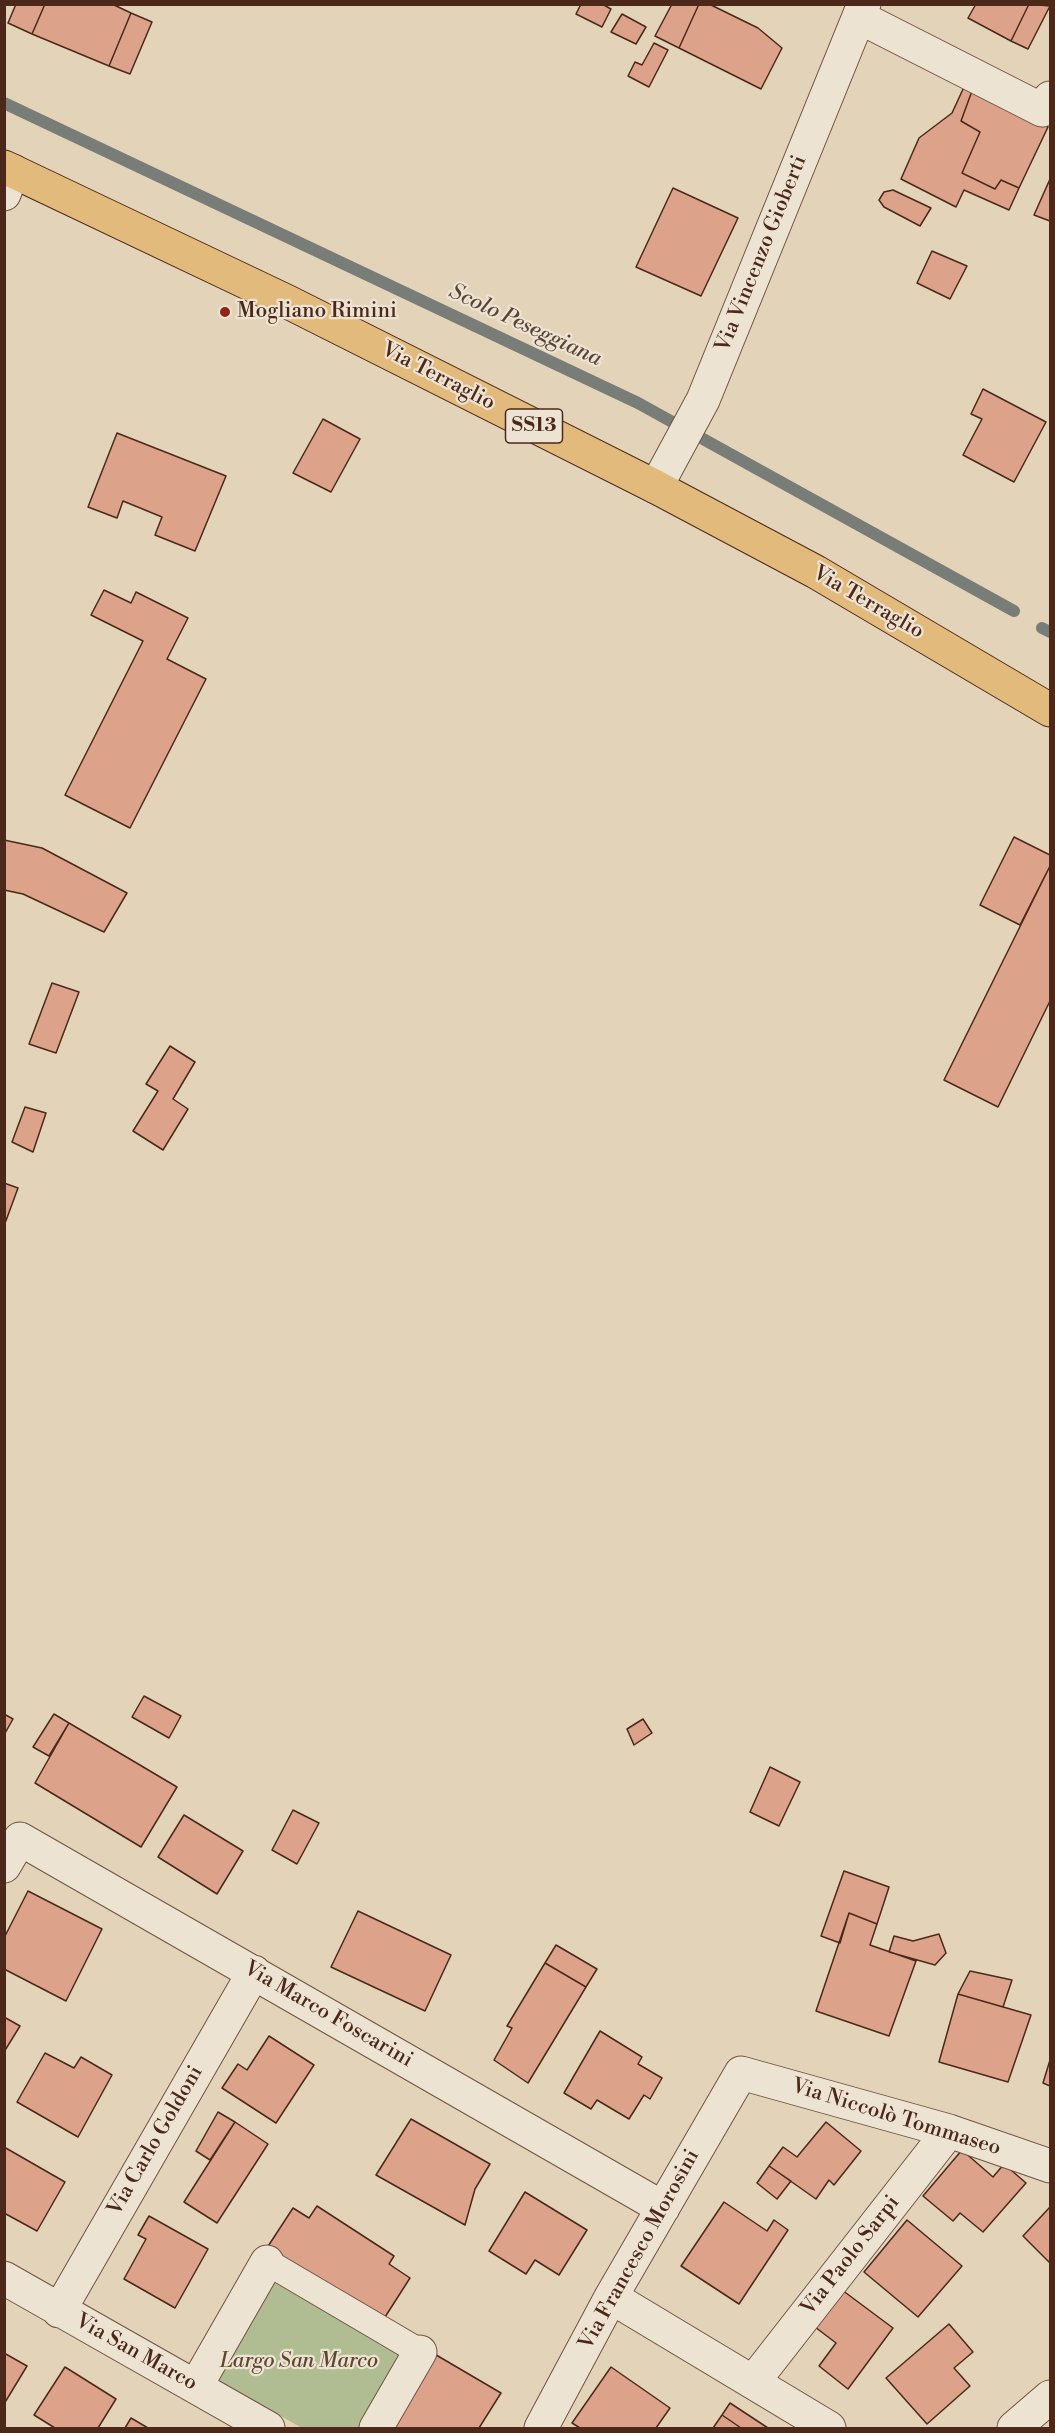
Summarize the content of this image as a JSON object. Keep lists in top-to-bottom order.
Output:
{
  "streets": {
    "main road": ["Via Terraglio", "SS13"],
    "street": [
      "Via Vincenzo Gioberti",
      "Via Marco Foscarini",
      "Via Niccolò Tommaseo",
      "Via Carlo Goldoni",
      "Via Francesco Morosini",
      "Via Paolo Sarpi",
      "Via San Marco"
    ]
  },
  "crossings": [
    ["Via Vincenzo Gioberti", "Via Terraglio"],
    ["Via Marco Foscarini", "Via Carlo Goldoni"],
    ["Via Marco Foscarini", "Via Francesco Morosini"],
    ["Via Niccolò Tommaseo", "Via Francesco Morosini"],
    ["Via Niccolò Tommaseo", "Via Paolo Sarpi"],
    ["Via Carlo Goldoni", "Via San Marco"]
  ],
  "water": ["Scolo Peseggiana"],
  "parks": ["Largo San Marco"],
  "places": ["Mogliano Rimini"]
}
